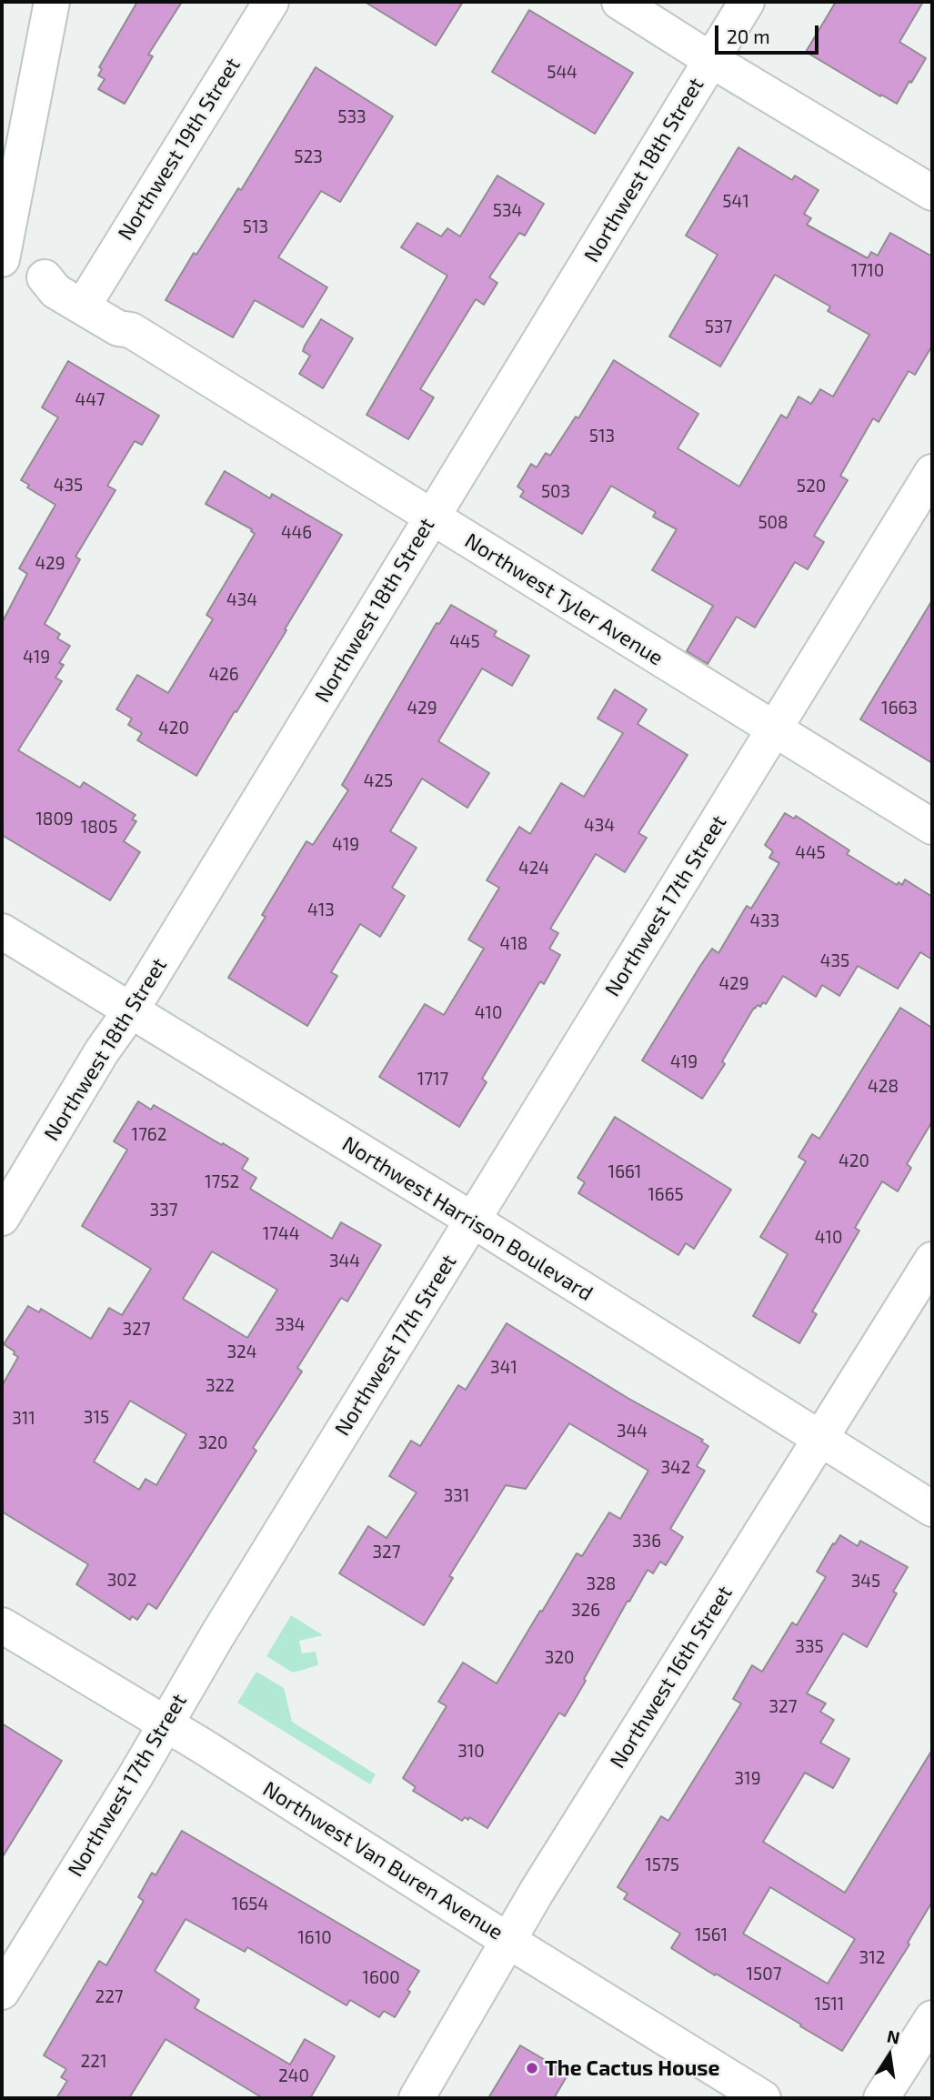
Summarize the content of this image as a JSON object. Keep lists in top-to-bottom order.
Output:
{
  "streets": {
    "street": [
      "Northwest 19th Street",
      "Northwest 18th Street",
      "Northwest Tyler Avenue",
      "Northwest 17th Street",
      "Northwest Harrison Boulevard",
      "Northwest 16th Street",
      "Northwest Van Buren Avenue"
    ]
  },
  "crossings": [
    ["Northwest 19th Street", "Northwest Tyler Avenue"],
    ["Northwest 18th Street", "Northwest Tyler Avenue"],
    ["Northwest 18th Street", "Northwest Harrison Boulevard"],
    ["Northwest Tyler Avenue", "Northwest 17th Street"],
    ["Northwest 17th Street", "Northwest Harrison Boulevard"],
    ["Northwest 17th Street", "Northwest Van Buren Avenue"],
    ["Northwest Harrison Boulevard", "Northwest 16th Street"],
    ["Northwest 16th Street", "Northwest Van Buren Avenue"]
  ],
  "places": ["The Cactus House"],
  "house_numbers": [
    "544",
    "533",
    "523",
    "541",
    "534",
    "513",
    "1710",
    "537",
    "447",
    "513",
    "435",
    "520",
    "503",
    "508",
    "446",
    "429",
    "434",
    "445",
    "419",
    "426",
    "429",
    "1663",
    "420",
    "425",
    "1809",
    "434",
    "1805",
    "419",
    "445",
    "424",
    "413",
    "433",
    "418",
    "435",
    "429",
    "410",
    "419",
    "1717",
    "428",
    "1762",
    "420",
    "1661",
    "1752",
    "1665",
    "337",
    "1744",
    "410",
    "344",
    "334",
    "327",
    "324",
    "341",
    "322",
    "315",
    "311",
    "344",
    "320",
    "342",
    "331",
    "336",
    "327",
    "302",
    "345",
    "328",
    "326",
    "335",
    "320",
    "327",
    "310",
    "319",
    "1575",
    "1654",
    "1561",
    "1610",
    "312",
    "1507",
    "1600",
    "227",
    "1511",
    "221",
    "240"
  ],
  "scale_bar": "20 m",
  "north": "top"
}
